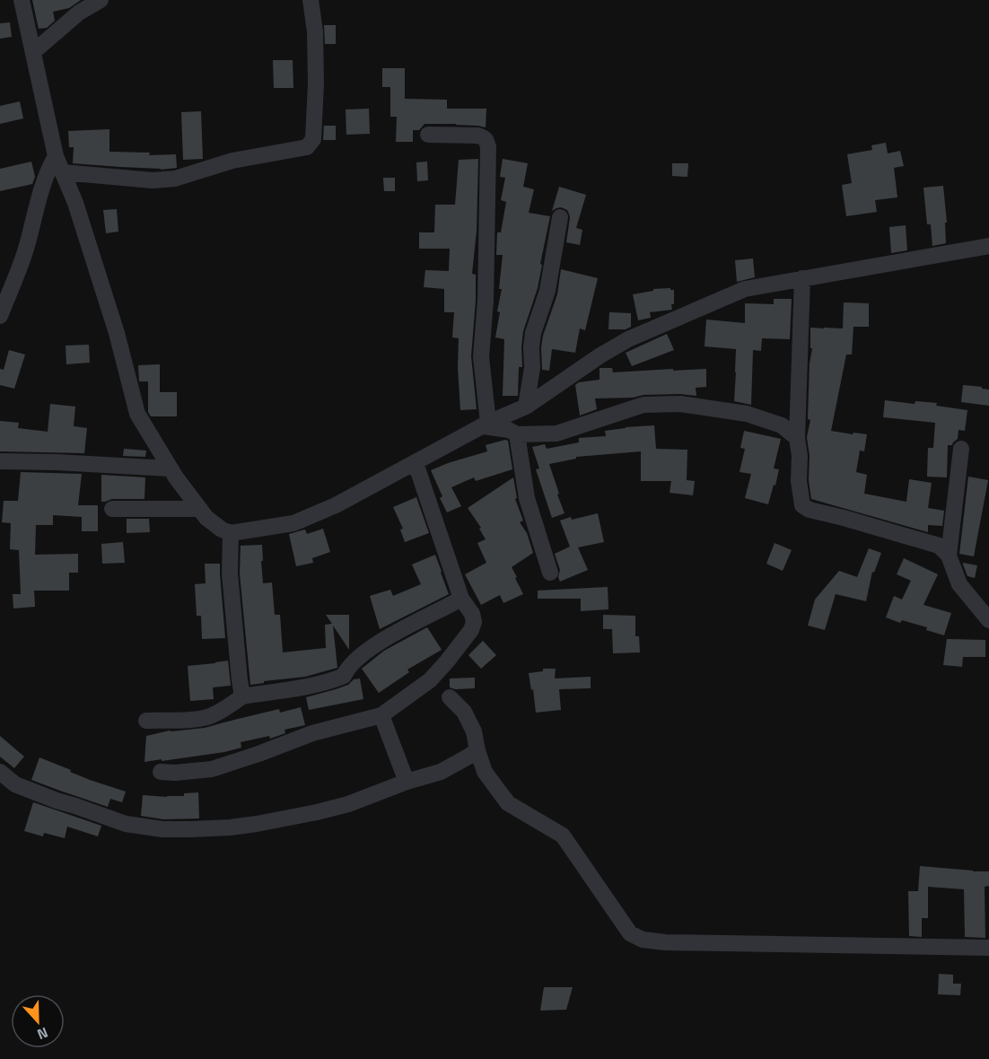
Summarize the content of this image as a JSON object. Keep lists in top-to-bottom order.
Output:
{
  "north": "bottom"
}
